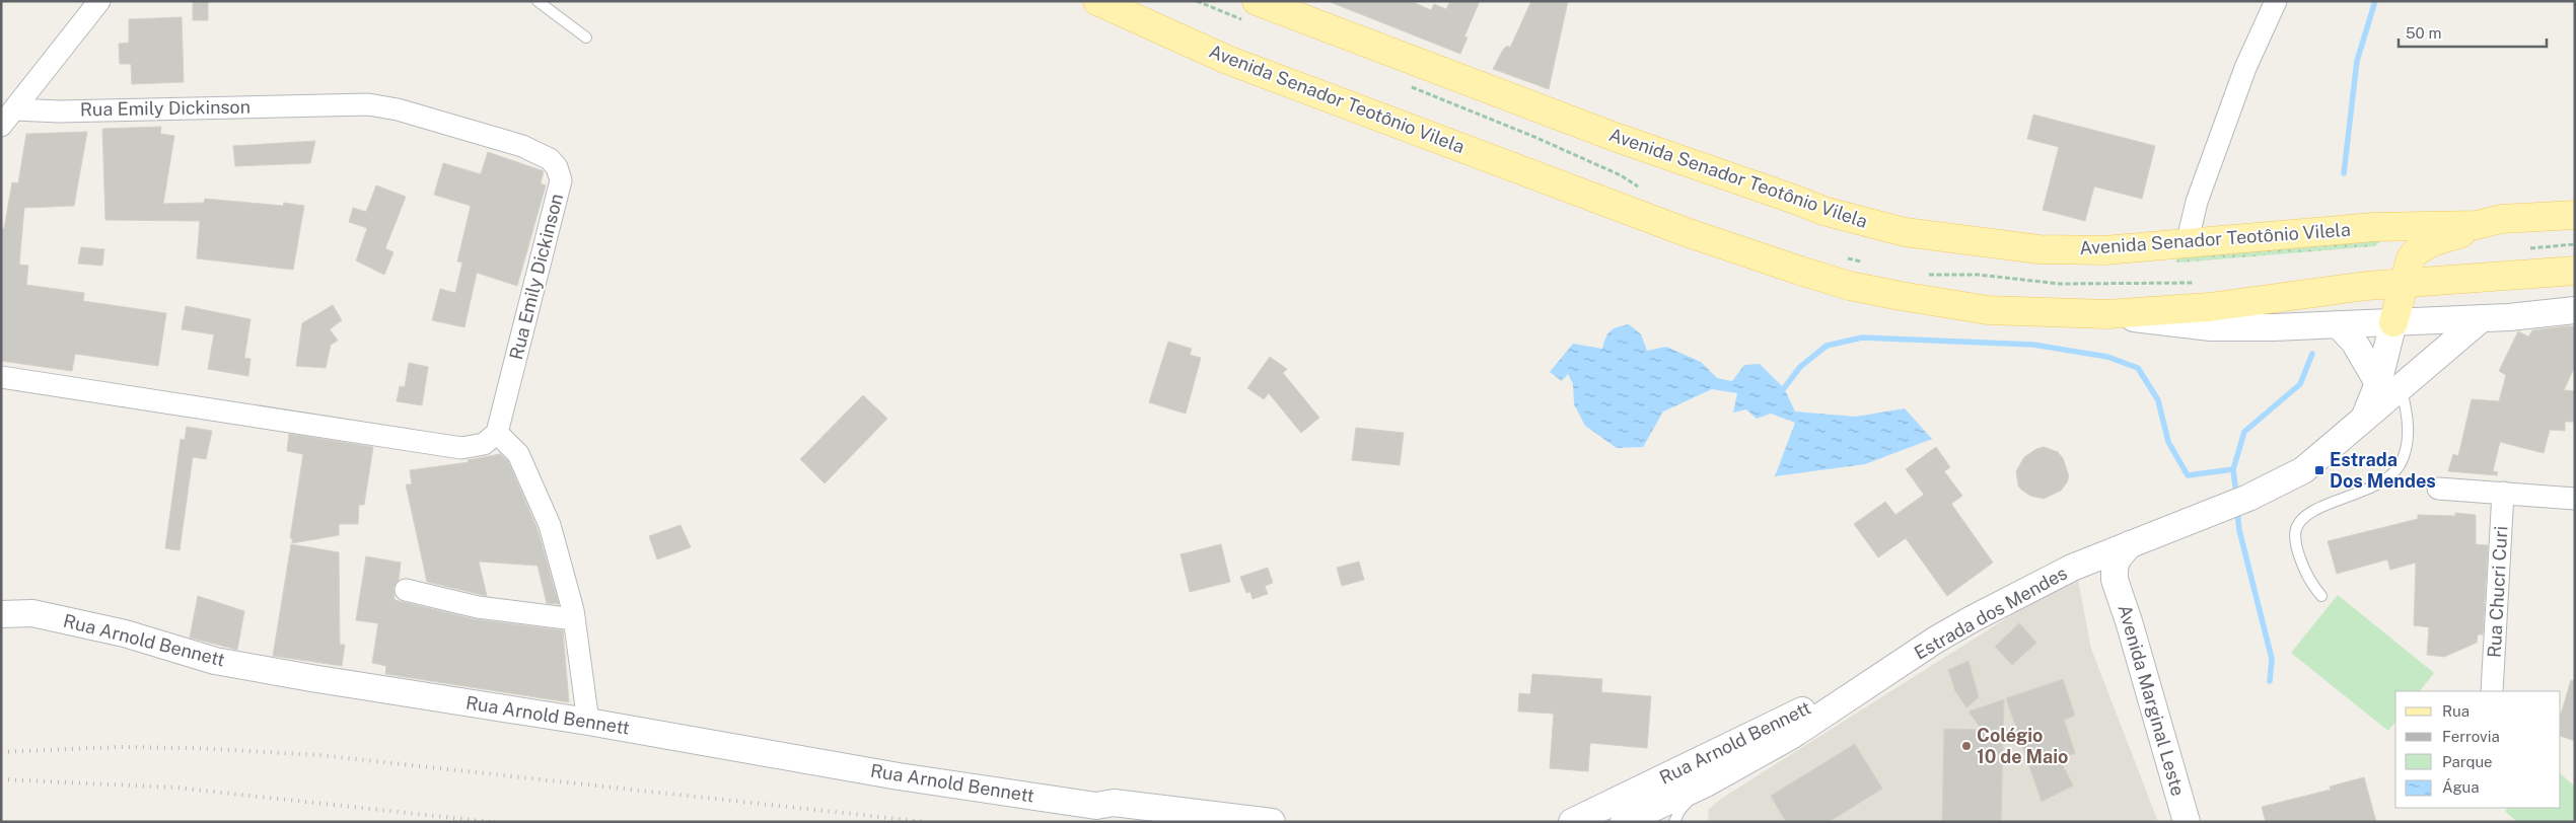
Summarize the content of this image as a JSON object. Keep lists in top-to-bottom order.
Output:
{
  "streets": {
    "main road": ["Avenida Senador Teotônio Vilela"],
    "street": [
      "Rua Emily Dickinson",
      "Rua Chucri Curi",
      "Estrada dos Mendes",
      "Rua Arnold Bennett",
      "Avenida Marginal Leste"
    ]
  },
  "crossings": [
    ["Avenida Senador Teotônio Vilela", "Estrada dos Mendes"],
    ["Estrada dos Mendes", "Rua Arnold Bennett"]
  ],
  "places": {
    "transit": ["Estrada Dos Mendes"],
    "other": ["Colégio 10 de Maio"]
  },
  "legend": [
    "Rua",
    "Ferrovia",
    "Parque",
    "Água"
  ],
  "scale_bar": "50 m"
}
